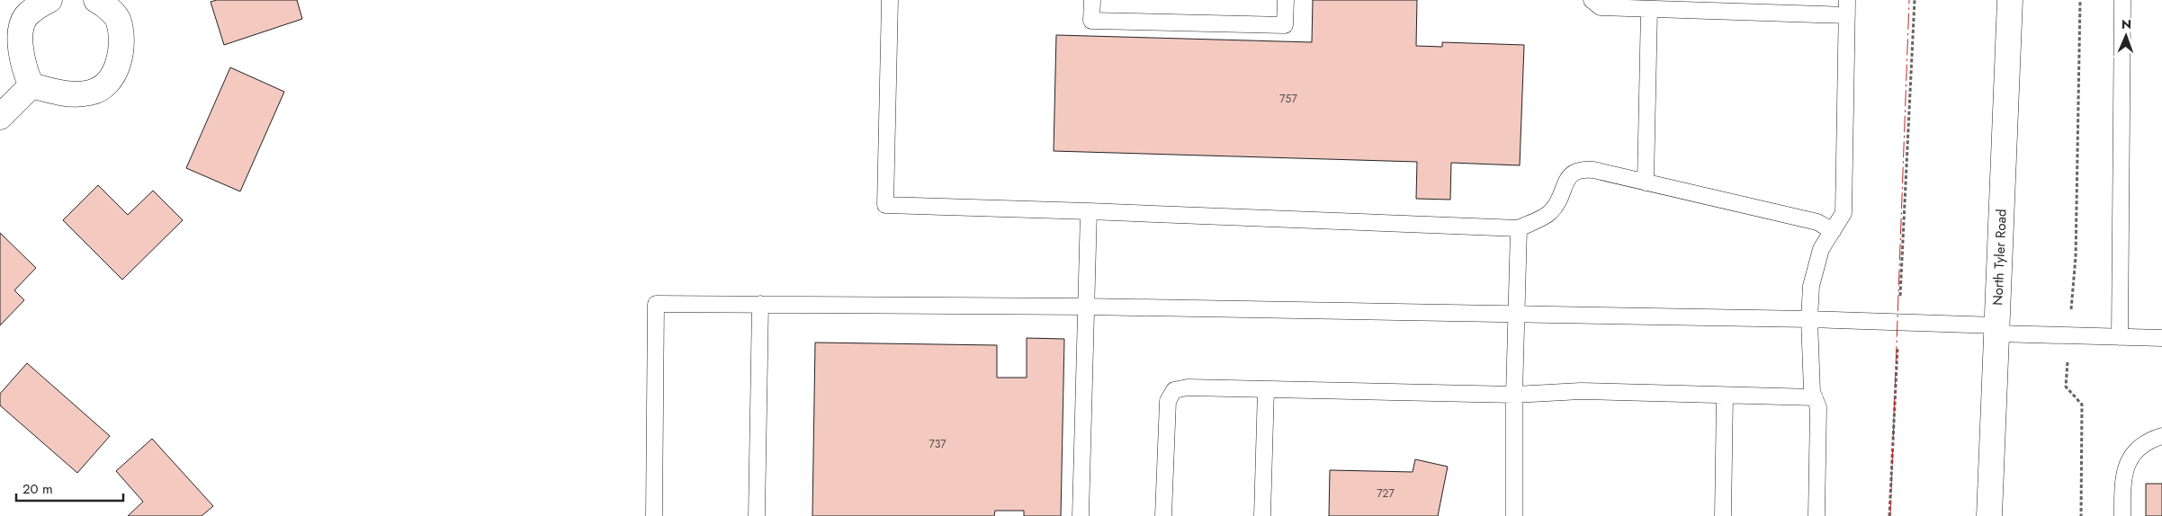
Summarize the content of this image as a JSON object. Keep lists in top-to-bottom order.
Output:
{
  "streets": {
    "main road": ["North Tyler Road"]
  },
  "house_numbers": ["757", "737", "727"],
  "scale_bar": "20 m",
  "north": "top"
}
